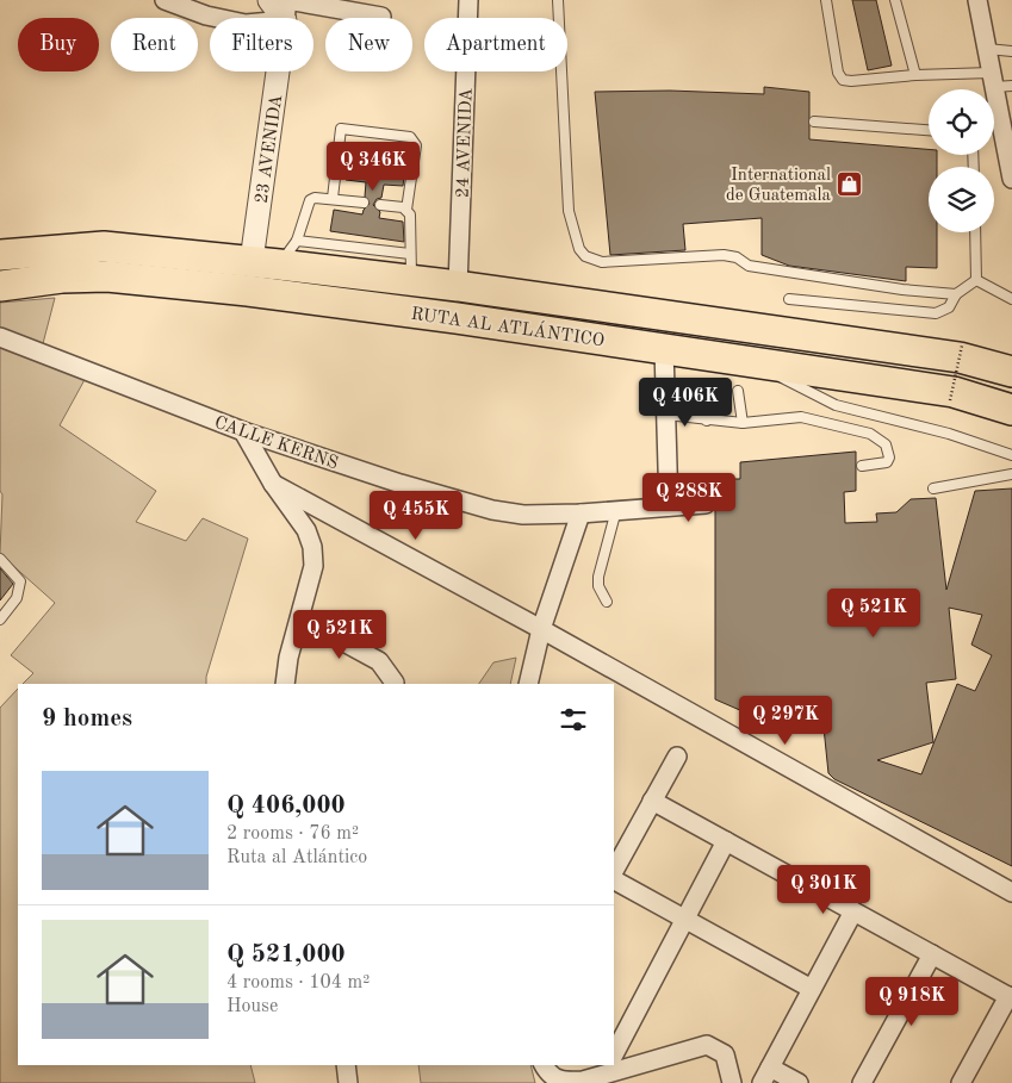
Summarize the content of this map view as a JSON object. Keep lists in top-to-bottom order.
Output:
{
  "streets": {
    "highway": ["RUTA AL ATLÁNTICO"],
    "street": ["24 AVENIDA", "23 AVENIDA", "CALLE KERNS"]
  },
  "crossings": [
    ["24 AVENIDA", "RUTA AL ATLÁNTICO"],
    ["23 AVENIDA", "RUTA AL ATLÁNTICO"]
  ],
  "places": {
    "shop": ["International de Guatemala"]
  },
  "page": {
    "chip": [
      "Buy",
      "Rent",
      "Filters",
      "New",
      "Apartment"
    ],
    "price": [
      "Q 346K",
      "Q 406K",
      "Q 288K",
      "Q 455K",
      "Q 521K",
      "Q 521K",
      "Q 297K",
      "Q 301K",
      "Q 918K"
    ],
    "heading": "9 homes",
    "list": [
      {
        "name": "Q 406,000",
        "note": "2 rooms · 76 m² · Ruta al Atlántico"
      },
      {
        "name": "Q 521,000",
        "note": "4 rooms · 104 m² · House"
      }
    ]
  }
}
